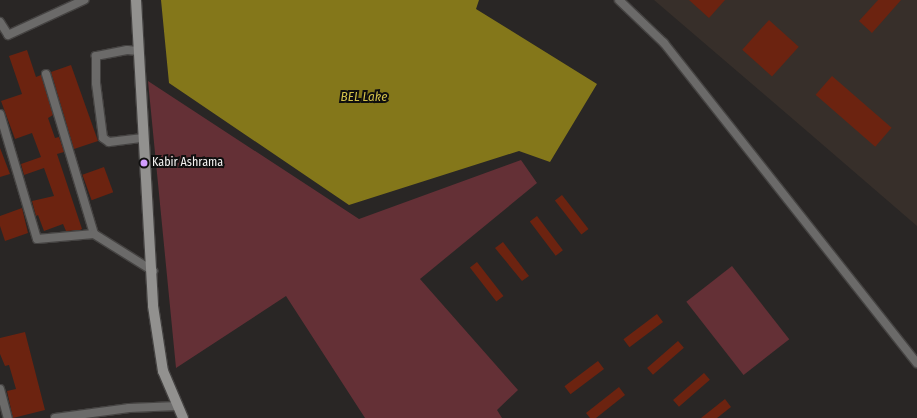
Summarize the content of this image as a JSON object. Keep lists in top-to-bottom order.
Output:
{
  "water": ["BEL Lake"],
  "places": ["Kabir Ashrama"]
}
